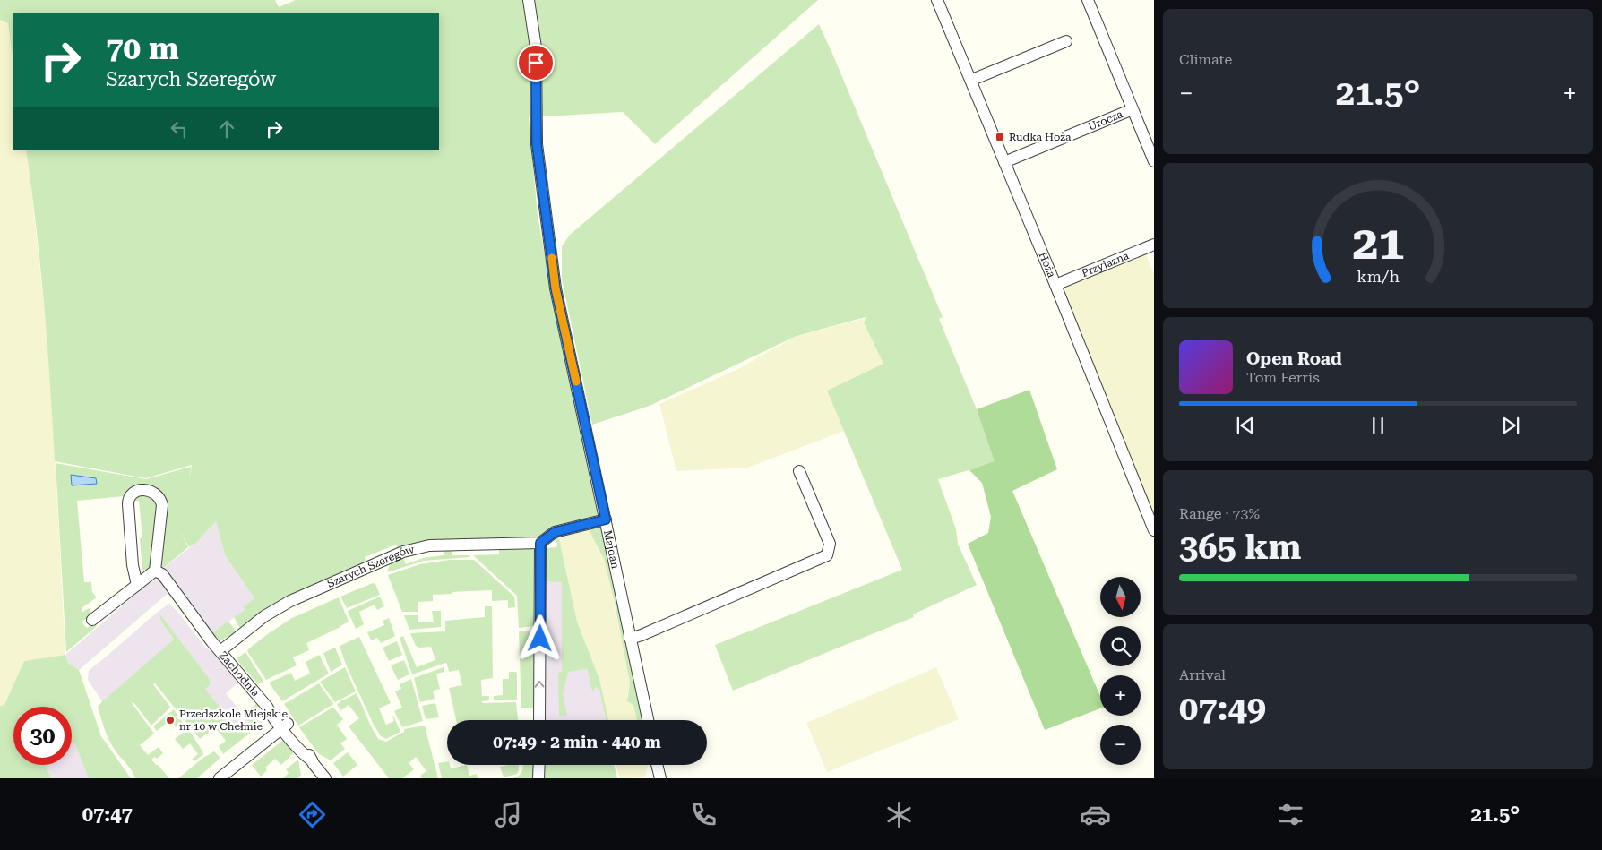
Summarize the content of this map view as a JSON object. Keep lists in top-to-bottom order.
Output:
{
  "streets": {
    "street": [
      "Urocza",
      "Hoża",
      "Przyjazna",
      "Majdan",
      "Szarych Szeregów",
      "Zachodnia"
    ]
  },
  "crossings": [
    ["Urocza", "Hoża"],
    ["Hoża", "Przyjazna"],
    ["Szarych Szeregów", "Zachodnia"]
  ],
  "places": {
    "transit": ["Rudka Hoża"],
    "other": ["Przedszkole Miejskie nr 10 w Chełmie"]
  },
  "north": "bottom",
  "page": {
    "tile": [
      "Climate",
      ["Range · 73%", "365 km"],
      ["Arrival", "07:49"]
    ],
    "turn": ["70 m", "Szarych Szeregów"],
    "heat": ["−", "21.5°", "+"],
    "song": ["Open Road", "Tom Ferris"],
    "map_buttons": ["+", "−"],
    "limit": "30",
    "trip": "07:49 · 2 min · 440 m",
    "tabs": ["07:47", "21.5°"],
    "gauge": ["21", "km/h"]
  }
}
